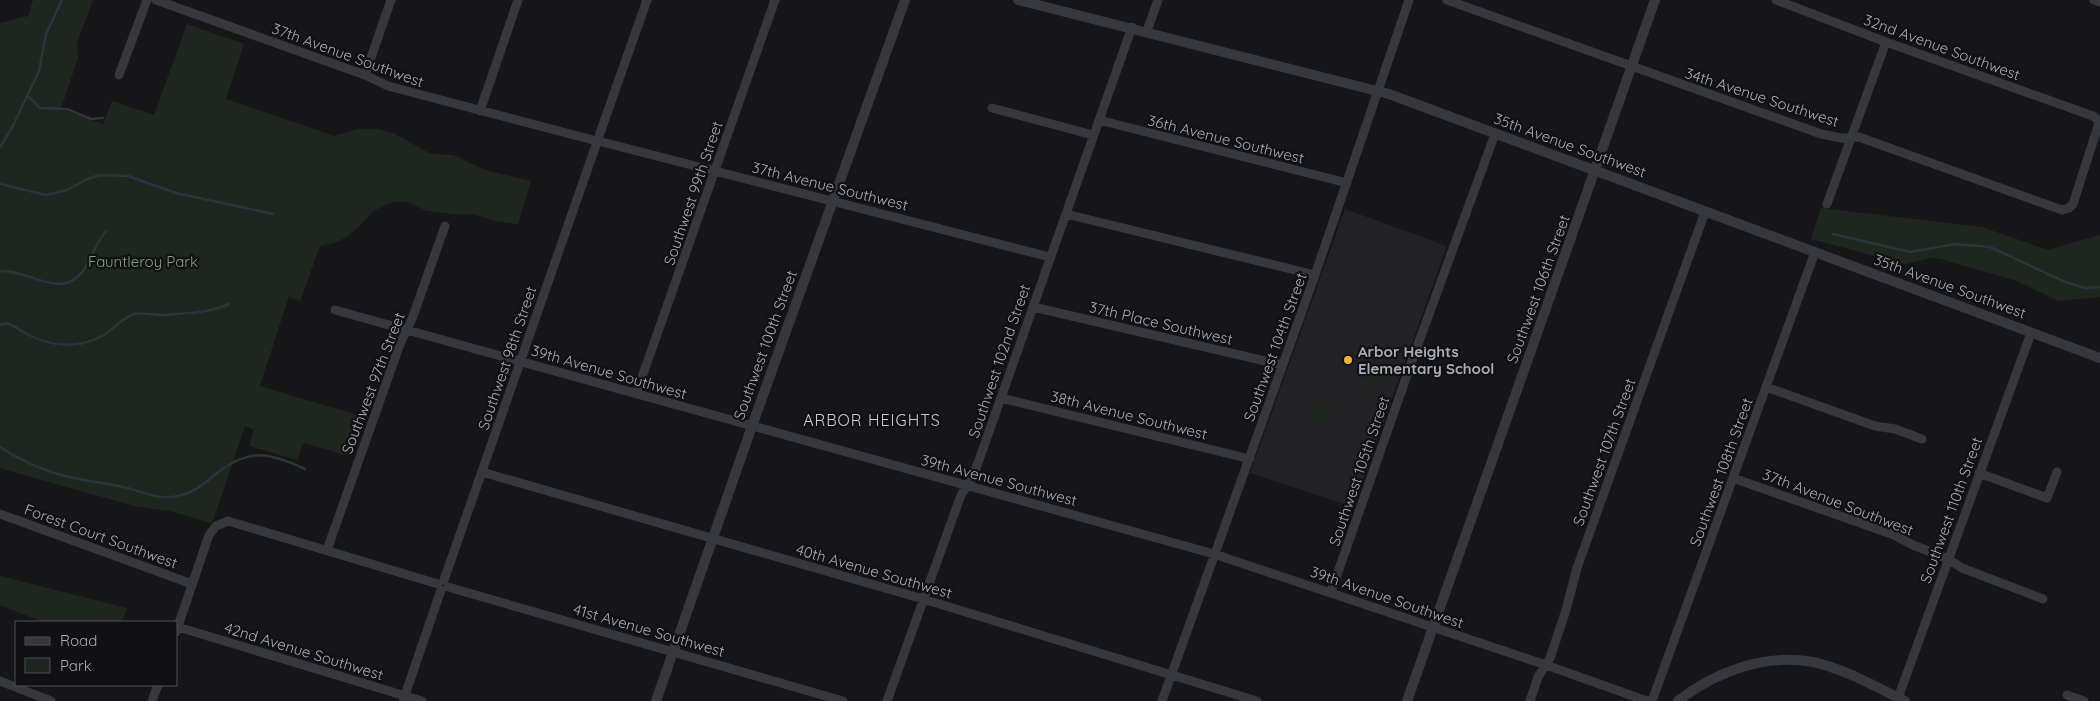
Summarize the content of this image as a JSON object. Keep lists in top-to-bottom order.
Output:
{
  "streets": {
    "street": [
      "32nd Avenue Southwest",
      "37th Avenue Southwest",
      "34th Avenue Southwest",
      "36th Avenue Southwest",
      "35th Avenue Southwest",
      "Southwest 99th Street",
      "Southwest 106th Street",
      "37th Place Southwest",
      "Southwest 100th Street",
      "Southwest 104th Street",
      "Southwest 98th Street",
      "Southwest 102nd Street",
      "39th Avenue Southwest",
      "Southwest 97th Street",
      "38th Avenue Southwest",
      "Southwest 107th Street",
      "Southwest 105th Street",
      "Southwest 108th Street",
      "Southwest 110th Street",
      "Forest Court Southwest",
      "40th Avenue Southwest",
      "41st Avenue Southwest",
      "42nd Avenue Southwest"
    ]
  },
  "crossings": [
    ["32nd Avenue Southwest", "34th Avenue Southwest"],
    ["37th Avenue Southwest", "Southwest 99th Street"],
    ["37th Avenue Southwest", "Southwest 100th Street"],
    ["37th Avenue Southwest", "Southwest 98th Street"],
    ["37th Avenue Southwest", "Southwest 102nd Street"],
    ["37th Avenue Southwest", "Southwest 108th Street"],
    ["37th Avenue Southwest", "Southwest 110th Street"],
    ["34th Avenue Southwest", "Southwest 106th Street"],
    ["36th Avenue Southwest", "Southwest 104th Street"],
    ["36th Avenue Southwest", "Southwest 102nd Street"],
    ["35th Avenue Southwest", "Southwest 106th Street"],
    ["35th Avenue Southwest", "Southwest 104th Street"],
    ["35th Avenue Southwest", "Southwest 102nd Street"],
    ["35th Avenue Southwest", "Southwest 107th Street"],
    ["35th Avenue Southwest", "Southwest 105th Street"],
    ["35th Avenue Southwest", "Southwest 108th Street"],
    ["35th Avenue Southwest", "Southwest 110th Street"],
    ["Southwest 99th Street", "39th Avenue Southwest"],
    ["Southwest 106th Street", "39th Avenue Southwest"],
    ["37th Place Southwest", "Southwest 104th Street"],
    ["37th Place Southwest", "Southwest 102nd Street"],
    ["Southwest 100th Street", "39th Avenue Southwest"],
    ["Southwest 100th Street", "40th Avenue Southwest"],
    ["Southwest 100th Street", "41st Avenue Southwest"],
    ["Southwest 104th Street", "39th Avenue Southwest"],
    ["Southwest 104th Street", "38th Avenue Southwest"],
    ["Southwest 104th Street", "40th Avenue Southwest"],
    ["Southwest 98th Street", "39th Avenue Southwest"],
    ["Southwest 98th Street", "40th Avenue Southwest"],
    ["Southwest 98th Street", "41st Avenue Southwest"],
    ["Southwest 98th Street", "42nd Avenue Southwest"],
    ["Southwest 102nd Street", "39th Avenue Southwest"],
    ["Southwest 102nd Street", "38th Avenue Southwest"],
    ["Southwest 102nd Street", "40th Avenue Southwest"],
    ["39th Avenue Southwest", "Southwest 97th Street"],
    ["39th Avenue Southwest", "Southwest 107th Street"],
    ["39th Avenue Southwest", "Southwest 105th Street"],
    ["Southwest 97th Street", "41st Avenue Southwest"],
    ["Forest Court Southwest", "41st Avenue Southwest"]
  ],
  "districts": ["ARBOR HEIGHTS"],
  "parks": ["Fauntleroy Park"],
  "places": ["Arbor Heights Elementary School"],
  "legend": ["Road", "Park"]
}
